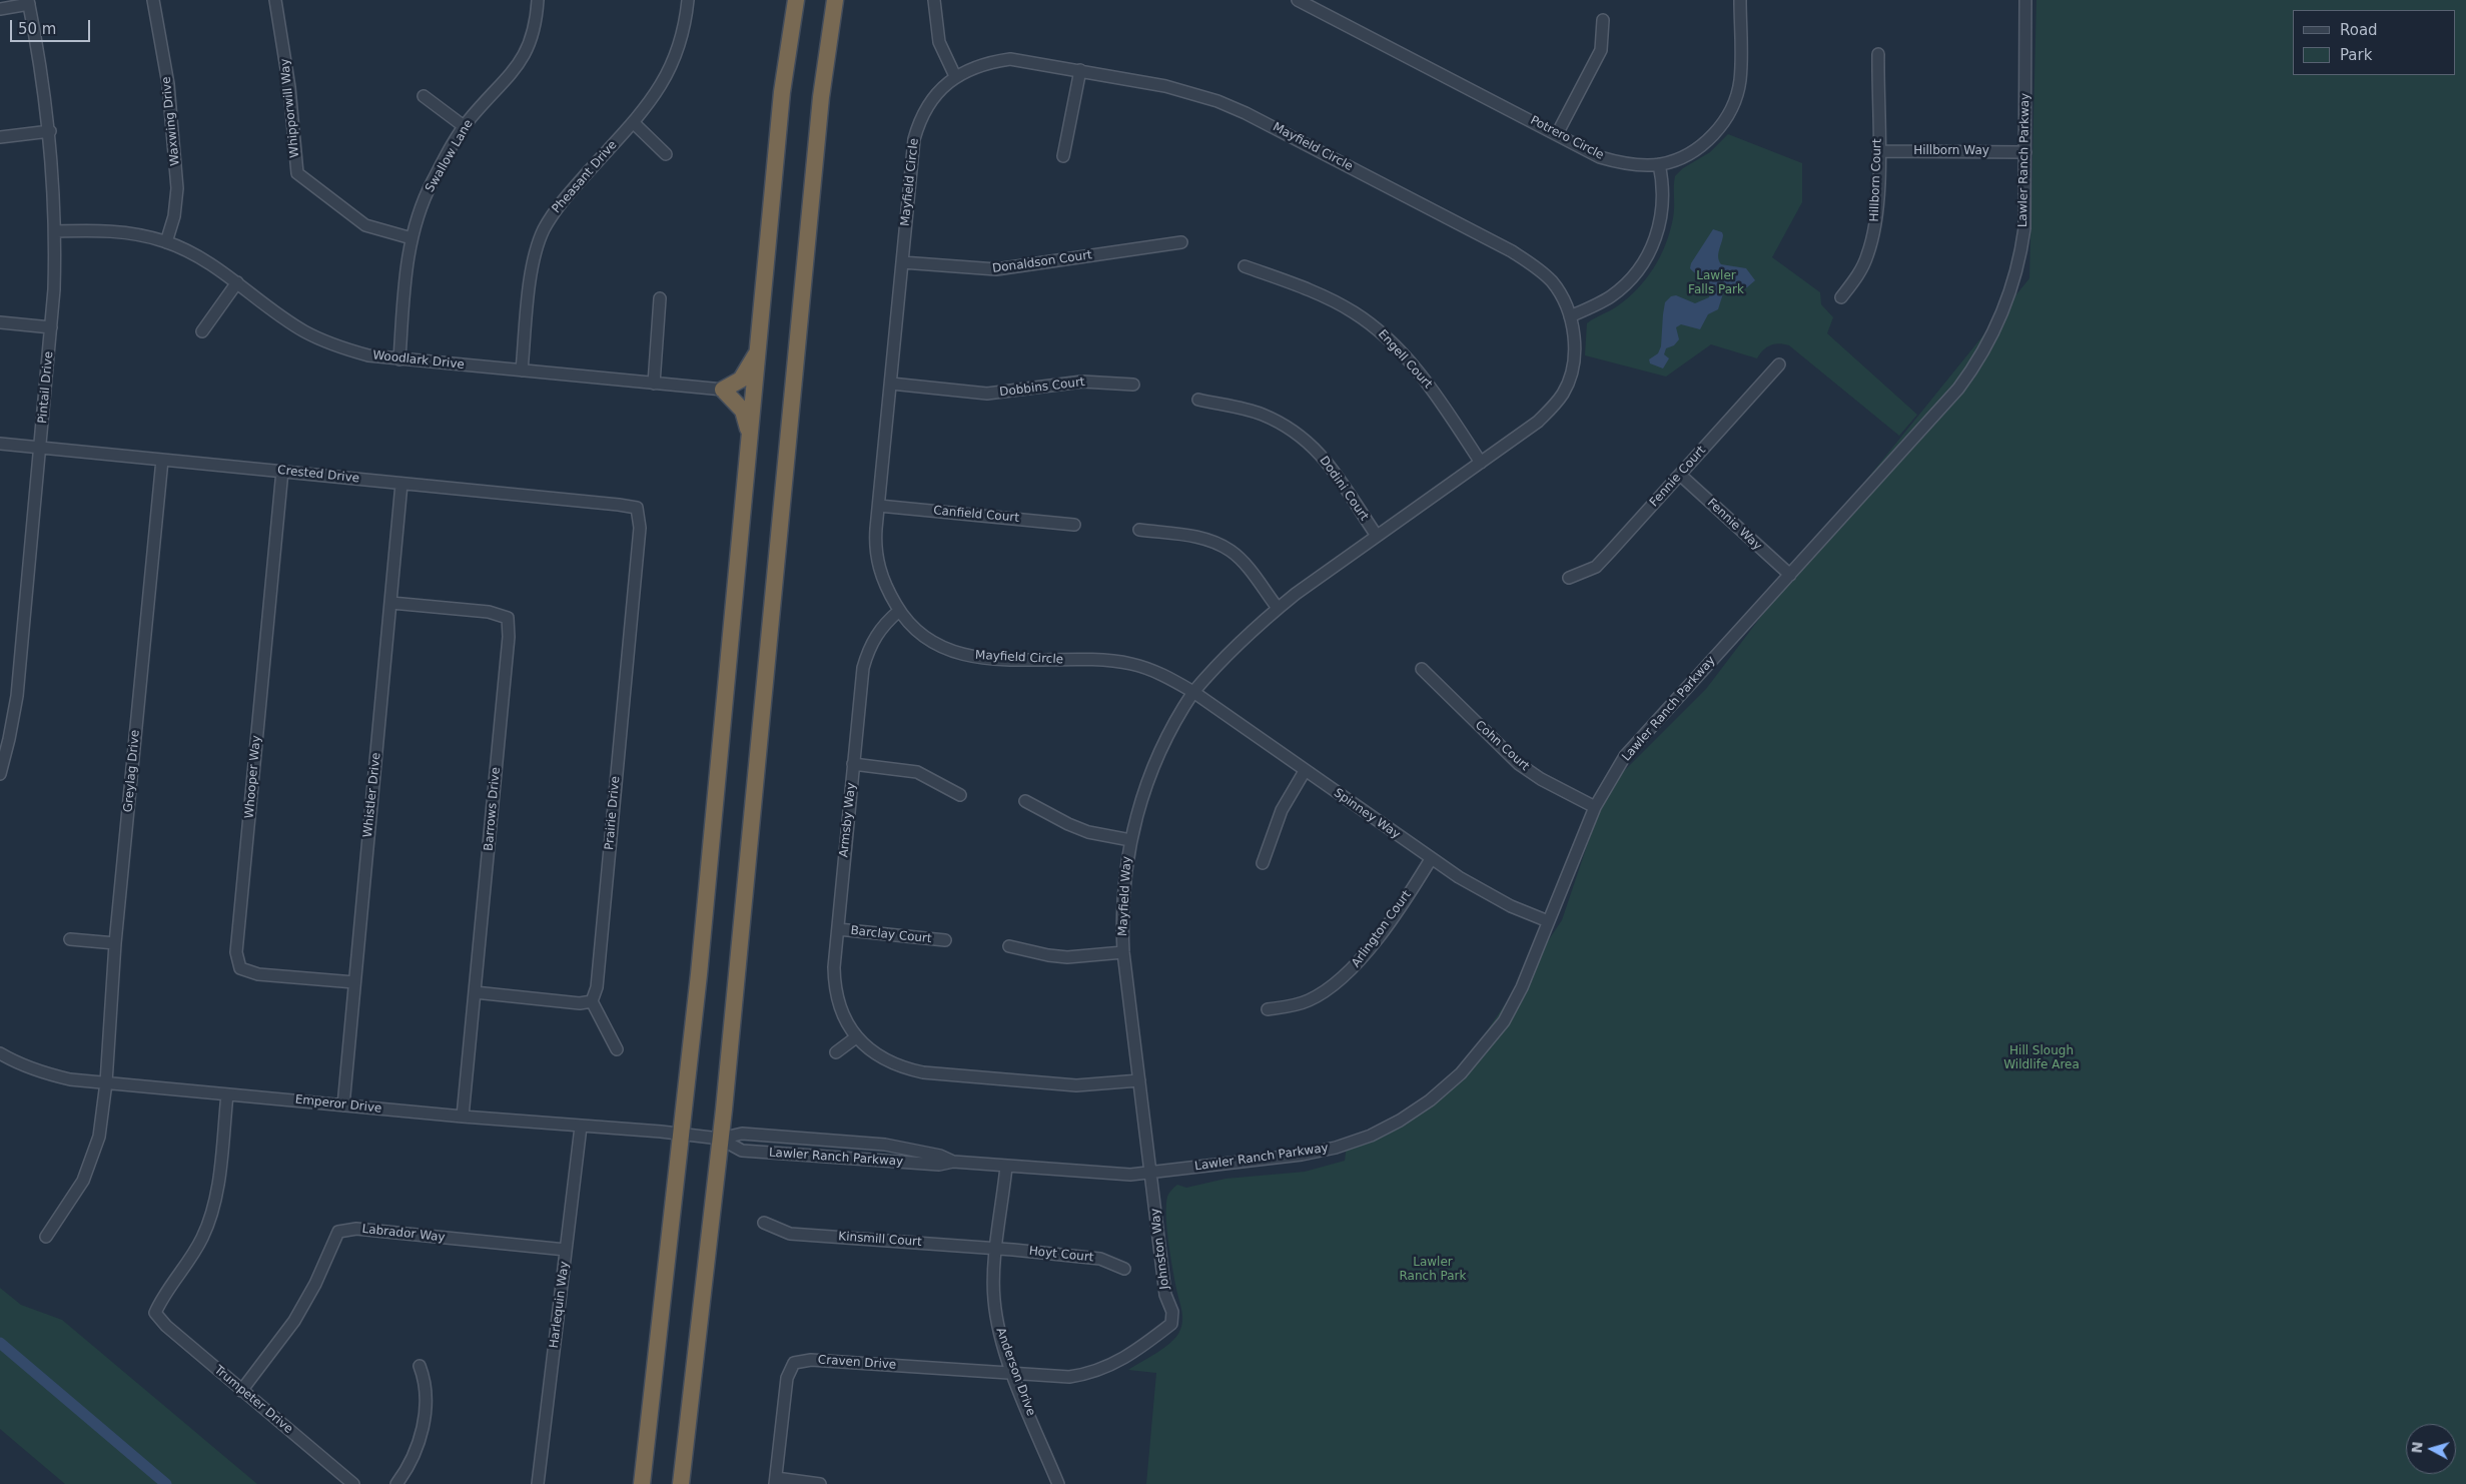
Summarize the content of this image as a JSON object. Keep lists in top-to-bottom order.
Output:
{
  "streets": {
    "street": [
      "Whipporwill Way",
      "Waxwing Drive",
      "Potrero Circle",
      "Mayfield Circle",
      "Hillborn Way",
      "Swallow Lane",
      "Lawler Ranch Parkway",
      "Pheasant Drive",
      "Hillborn Court",
      "Donaldson Court",
      "Engell Court",
      "Woodlark Drive",
      "Pintail Drive",
      "Dobbins Court",
      "Crested Drive",
      "Fennie Court",
      "Dodini Court",
      "Canfield Court",
      "Fennie Way",
      "Cohn Court",
      "Greylag Drive",
      "Whooper Way",
      "Whistler Drive",
      "Barrows Drive",
      "Prairie Drive",
      "Spinney Way",
      "Armsby Way",
      "Mayfield Way",
      "Arlington Court",
      "Barclay Court",
      "Emperor Drive",
      "Labrador Way",
      "Kinsmill Court",
      "Johnston Way",
      "Hoyt Court",
      "Harlequin Way",
      "Craven Drive",
      "Anderson Drive",
      "Trumpeter Drive"
    ]
  },
  "crossings": [
    ["Whipporwill Way", "Swallow Lane"],
    ["Waxwing Drive", "Woodlark Drive"],
    ["Mayfield Circle", "Donaldson Court"],
    ["Mayfield Circle", "Engell Court"],
    ["Mayfield Circle", "Dobbins Court"],
    ["Mayfield Circle", "Dodini Court"],
    ["Mayfield Circle", "Canfield Court"],
    ["Mayfield Circle", "Spinney Way"],
    ["Mayfield Circle", "Armsby Way"],
    ["Mayfield Circle", "Mayfield Way"],
    ["Hillborn Way", "Lawler Ranch Parkway"],
    ["Hillborn Way", "Hillborn Court"],
    ["Swallow Lane", "Woodlark Drive"],
    ["Lawler Ranch Parkway", "Fennie Way"],
    ["Lawler Ranch Parkway", "Cohn Court"],
    ["Lawler Ranch Parkway", "Spinney Way"],
    ["Lawler Ranch Parkway", "Mayfield Way"],
    ["Lawler Ranch Parkway", "Emperor Drive"],
    ["Lawler Ranch Parkway", "Johnston Way"],
    ["Lawler Ranch Parkway", "Anderson Drive"],
    ["Pheasant Drive", "Woodlark Drive"],
    ["Woodlark Drive", "Pintail Drive"],
    ["Pintail Drive", "Crested Drive"],
    ["Crested Drive", "Greylag Drive"],
    ["Crested Drive", "Whooper Way"],
    ["Crested Drive", "Whistler Drive"],
    ["Crested Drive", "Prairie Drive"],
    ["Fennie Court", "Fennie Way"],
    ["Greylag Drive", "Emperor Drive"],
    ["Whooper Way", "Whistler Drive"],
    ["Whistler Drive", "Barrows Drive"],
    ["Whistler Drive", "Emperor Drive"],
    ["Barrows Drive", "Emperor Drive"],
    ["Spinney Way", "Mayfield Way"],
    ["Spinney Way", "Arlington Court"],
    ["Armsby Way", "Mayfield Way"],
    ["Armsby Way", "Barclay Court"],
    ["Mayfield Way", "Johnston Way"],
    ["Emperor Drive", "Harlequin Way"],
    ["Emperor Drive", "Trumpeter Drive"],
    ["Labrador Way", "Harlequin Way"],
    ["Labrador Way", "Trumpeter Drive"],
    ["Kinsmill Court", "Hoyt Court"],
    ["Kinsmill Court", "Anderson Drive"],
    ["Johnston Way", "Craven Drive"],
    ["Johnston Way", "Anderson Drive"],
    ["Hoyt Court", "Anderson Drive"],
    ["Craven Drive", "Anderson Drive"]
  ],
  "parks": ["Lawler Falls Park", "Hill Slough Wildlife Area", "Lawler Ranch Park"],
  "legend": ["Road", "Park"],
  "scale_bar": "50 m",
  "north": "left"
}
